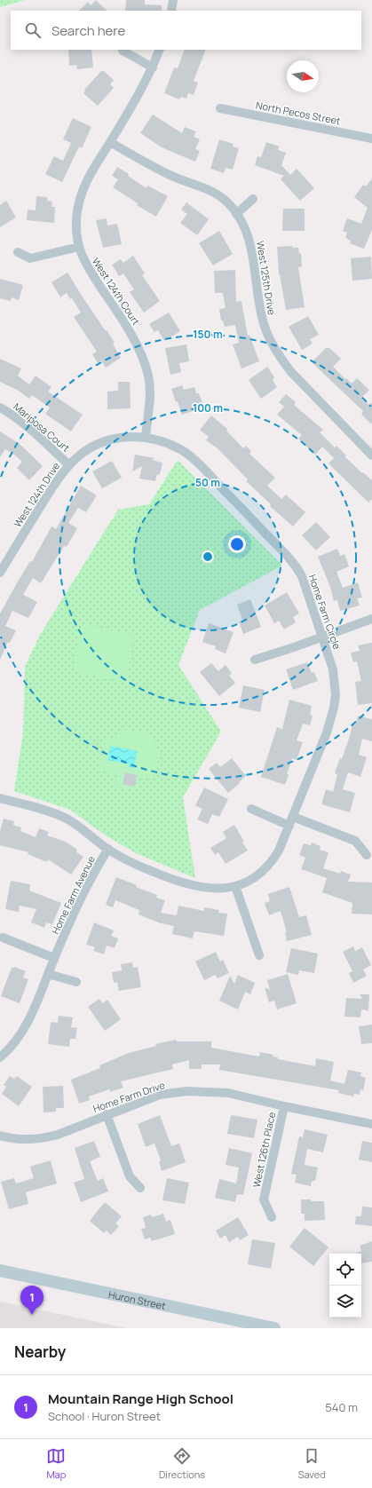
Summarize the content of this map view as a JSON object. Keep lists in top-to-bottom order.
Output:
{
  "streets": {
    "main road": ["Huron Street"],
    "street": [
      "North Pecos Street",
      "West 125th Drive",
      "West 124th Court",
      "Mariposa Court",
      "West 124th Drive",
      "Home Farm Circle",
      "Home Farm Avenue",
      "Home Farm Drive",
      "West 126th Place"
    ]
  },
  "crossings": [
    ["West 125th Drive", "West 124th Court"],
    ["West 124th Court", "West 124th Drive"],
    ["West 124th Court", "Home Farm Circle"],
    ["Mariposa Court", "West 124th Drive"],
    ["West 124th Drive", "Home Farm Circle"],
    ["Home Farm Drive", "West 126th Place"]
  ],
  "north": "right",
  "page": {
    "search": "Search here",
    "pins": "1",
    "heading": "Nearby",
    "list": [
      {
        "mark": "1",
        "name": "Mountain Range High School",
        "note": "School · Huron Street",
        "value": "540 m"
      }
    ],
    "nav": ["Map", "Directions", "Saved"]
  },
  "rings": ["150 m", "100 m", "50 m"]
}
